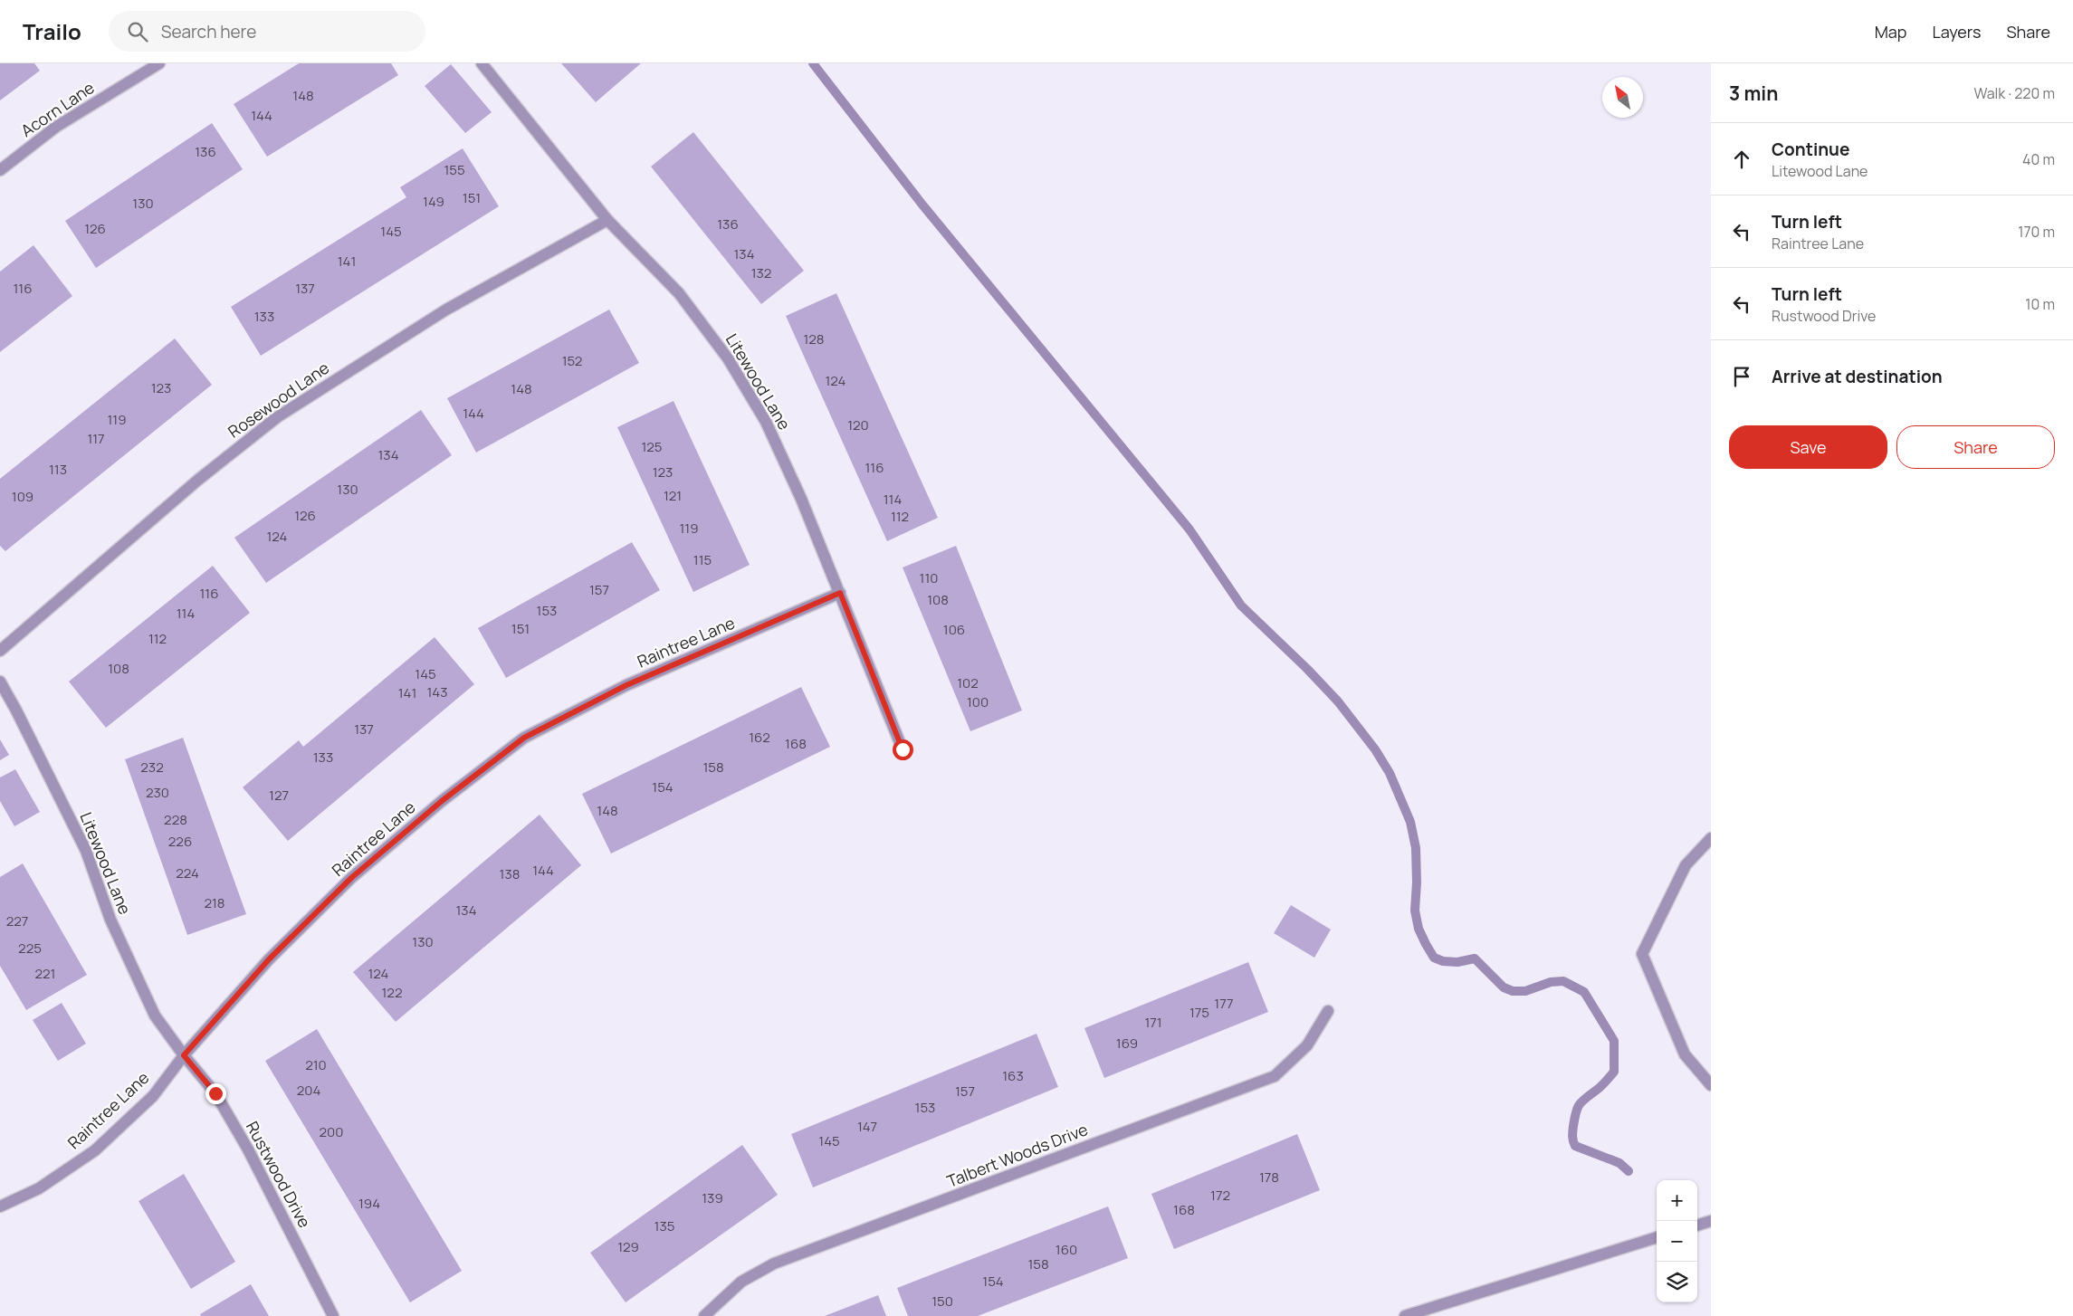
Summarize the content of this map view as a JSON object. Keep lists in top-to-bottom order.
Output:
{
  "streets": {
    "street": [
      "Acorn Lane",
      "Litewood Lane",
      "Rosewood Lane",
      "Raintree Lane",
      "Talbert Woods Drive",
      "Rustwood Drive"
    ]
  },
  "crossings": [
    ["Litewood Lane", "Rosewood Lane"],
    ["Litewood Lane", "Raintree Lane"],
    ["Litewood Lane", "Rustwood Drive"],
    ["Raintree Lane", "Rustwood Drive"]
  ],
  "house_numbers": [
    "148",
    "144",
    "136",
    "155",
    "151",
    "149",
    "130",
    "136",
    "126",
    "145",
    "134",
    "141",
    "132",
    "116",
    "137",
    "133",
    "128",
    "152",
    "124",
    "123",
    "148",
    "144",
    "119",
    "120",
    "117",
    "125",
    "134",
    "116",
    "113",
    "123",
    "130",
    "121",
    "109",
    "114",
    "126",
    "112",
    "119",
    "124",
    "115",
    "110",
    "157",
    "116",
    "108",
    "153",
    "114",
    "151",
    "106",
    "112",
    "108",
    "145",
    "102",
    "143",
    "141",
    "100",
    "137",
    "162",
    "168",
    "133",
    "232",
    "158",
    "154",
    "230",
    "127",
    "148",
    "228",
    "226",
    "144",
    "224",
    "138",
    "218",
    "134",
    "227",
    "130",
    "225",
    "221",
    "124",
    "122",
    "177",
    "175",
    "171",
    "169",
    "210",
    "163",
    "204",
    "157",
    "153",
    "147",
    "200",
    "145",
    "178",
    "172",
    "139",
    "194",
    "168",
    "135",
    "129",
    "160",
    "158",
    "154",
    "150"
  ],
  "north": "top left",
  "page": {
    "header": "Trailo",
    "search": "Search here",
    "nav": ["Map", "Layers", "Share"],
    "heading": ["3 min", "Walk · 220 m"],
    "list": [
      ["Continue", "Litewood Lane", "40 m"],
      ["Turn left", "Raintree Lane", "170 m"],
      ["Turn left", "Rustwood Drive", "10 m"],
      "Arrive at destination"
    ],
    "buttons": ["Save", "Share"],
    "map_buttons": ["+", "−"]
  }
}
